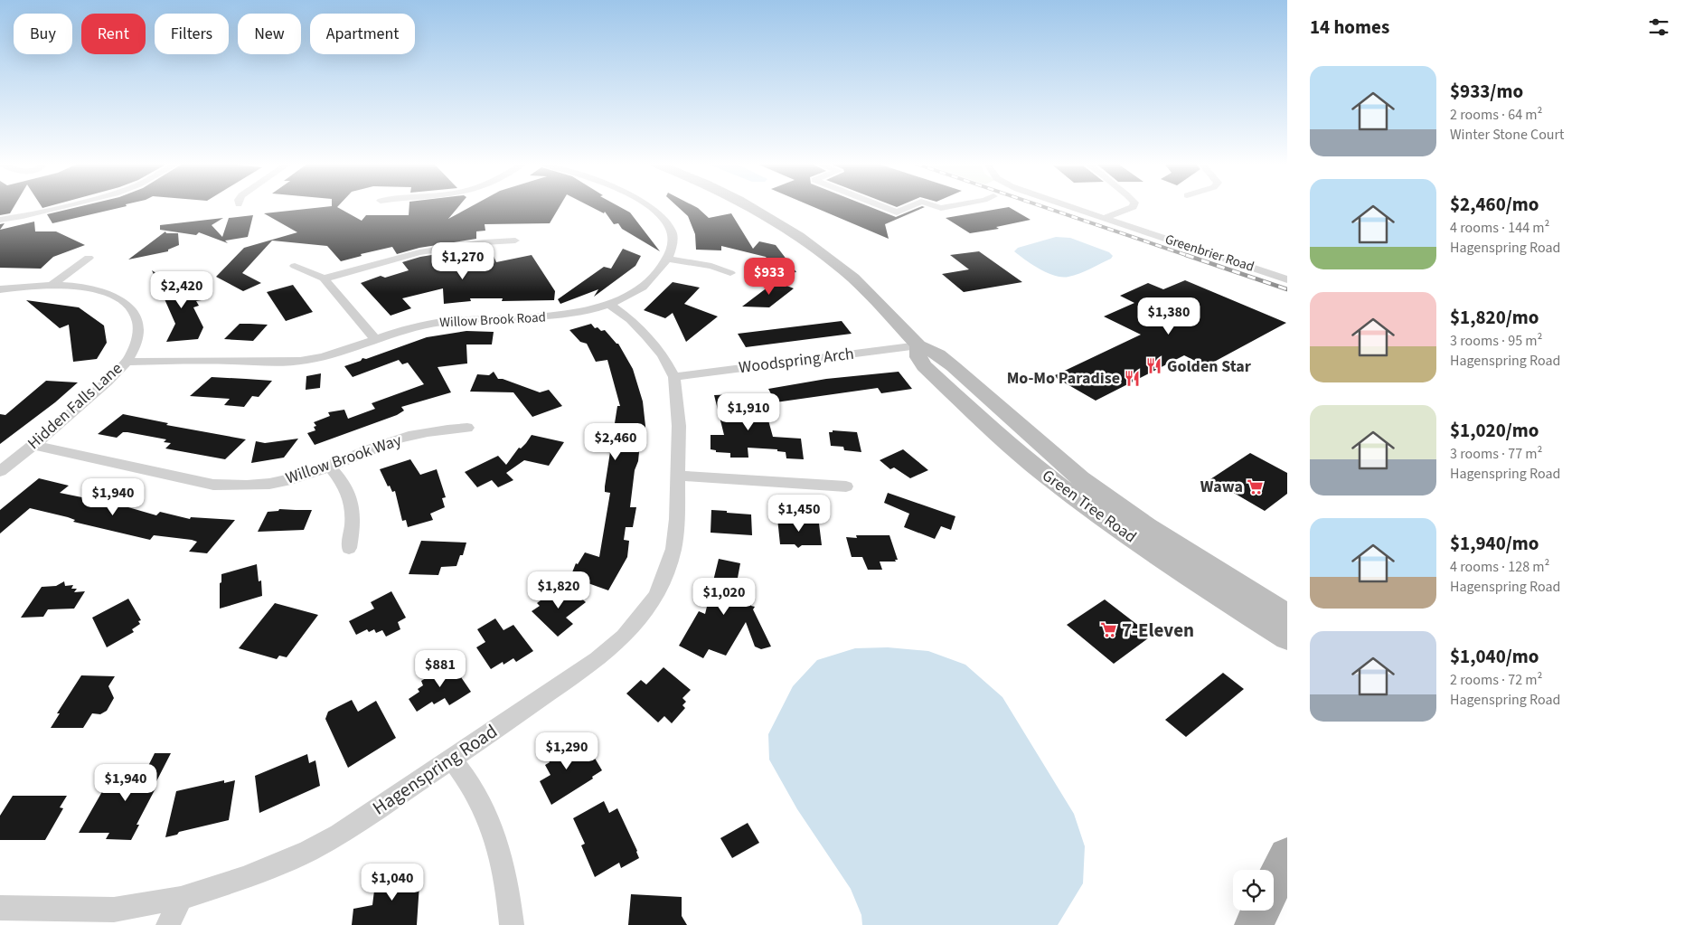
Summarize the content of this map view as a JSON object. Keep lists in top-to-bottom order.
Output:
{
  "streets": {
    "street": [
      "Greenbrier Road",
      "Willow Brook Road",
      "Woodspring Arch",
      "Hidden Falls Lane",
      "Willow Brook Way",
      "Green Tree Road",
      "Hagenspring Road"
    ]
  },
  "crossings": [
    ["Willow Brook Road", "Hidden Falls Lane"],
    ["Willow Brook Road", "Hagenspring Road"],
    ["Woodspring Arch", "Green Tree Road"],
    ["Woodspring Arch", "Hagenspring Road"],
    ["Hidden Falls Lane", "Willow Brook Way"]
  ],
  "places": {
    "restaurant": ["Golden Star", "Mo-Mo Paradise"],
    "supermarket": ["Wawa", "7-Eleven"]
  },
  "page": {
    "heading": "14 homes",
    "chip": [
      "Buy",
      "Rent",
      "Filters",
      "New",
      "Apartment"
    ],
    "list": [
      {
        "name": "$933/mo",
        "note": "2 rooms · 64 m² · Winter Stone Court"
      },
      {
        "name": "$2,460/mo",
        "note": "4 rooms · 144 m² · Hagenspring Road"
      },
      {
        "name": "$1,820/mo",
        "note": "3 rooms · 95 m² · Hagenspring Road"
      },
      {
        "name": "$1,020/mo",
        "note": "3 rooms · 77 m² · Hagenspring Road"
      },
      {
        "name": "$1,940/mo",
        "note": "4 rooms · 128 m² · Hagenspring Road"
      },
      {
        "name": "$1,040/mo",
        "note": "2 rooms · 72 m² · Hagenspring Road"
      }
    ],
    "price": [
      "$1,270",
      "$933",
      "$2,420",
      "$1,380",
      "$1,910",
      "$2,460",
      "$1,940",
      "$1,450",
      "$1,820",
      "$1,020",
      "$881",
      "$1,290",
      "$1,940",
      "$1,040"
    ]
  }
}
